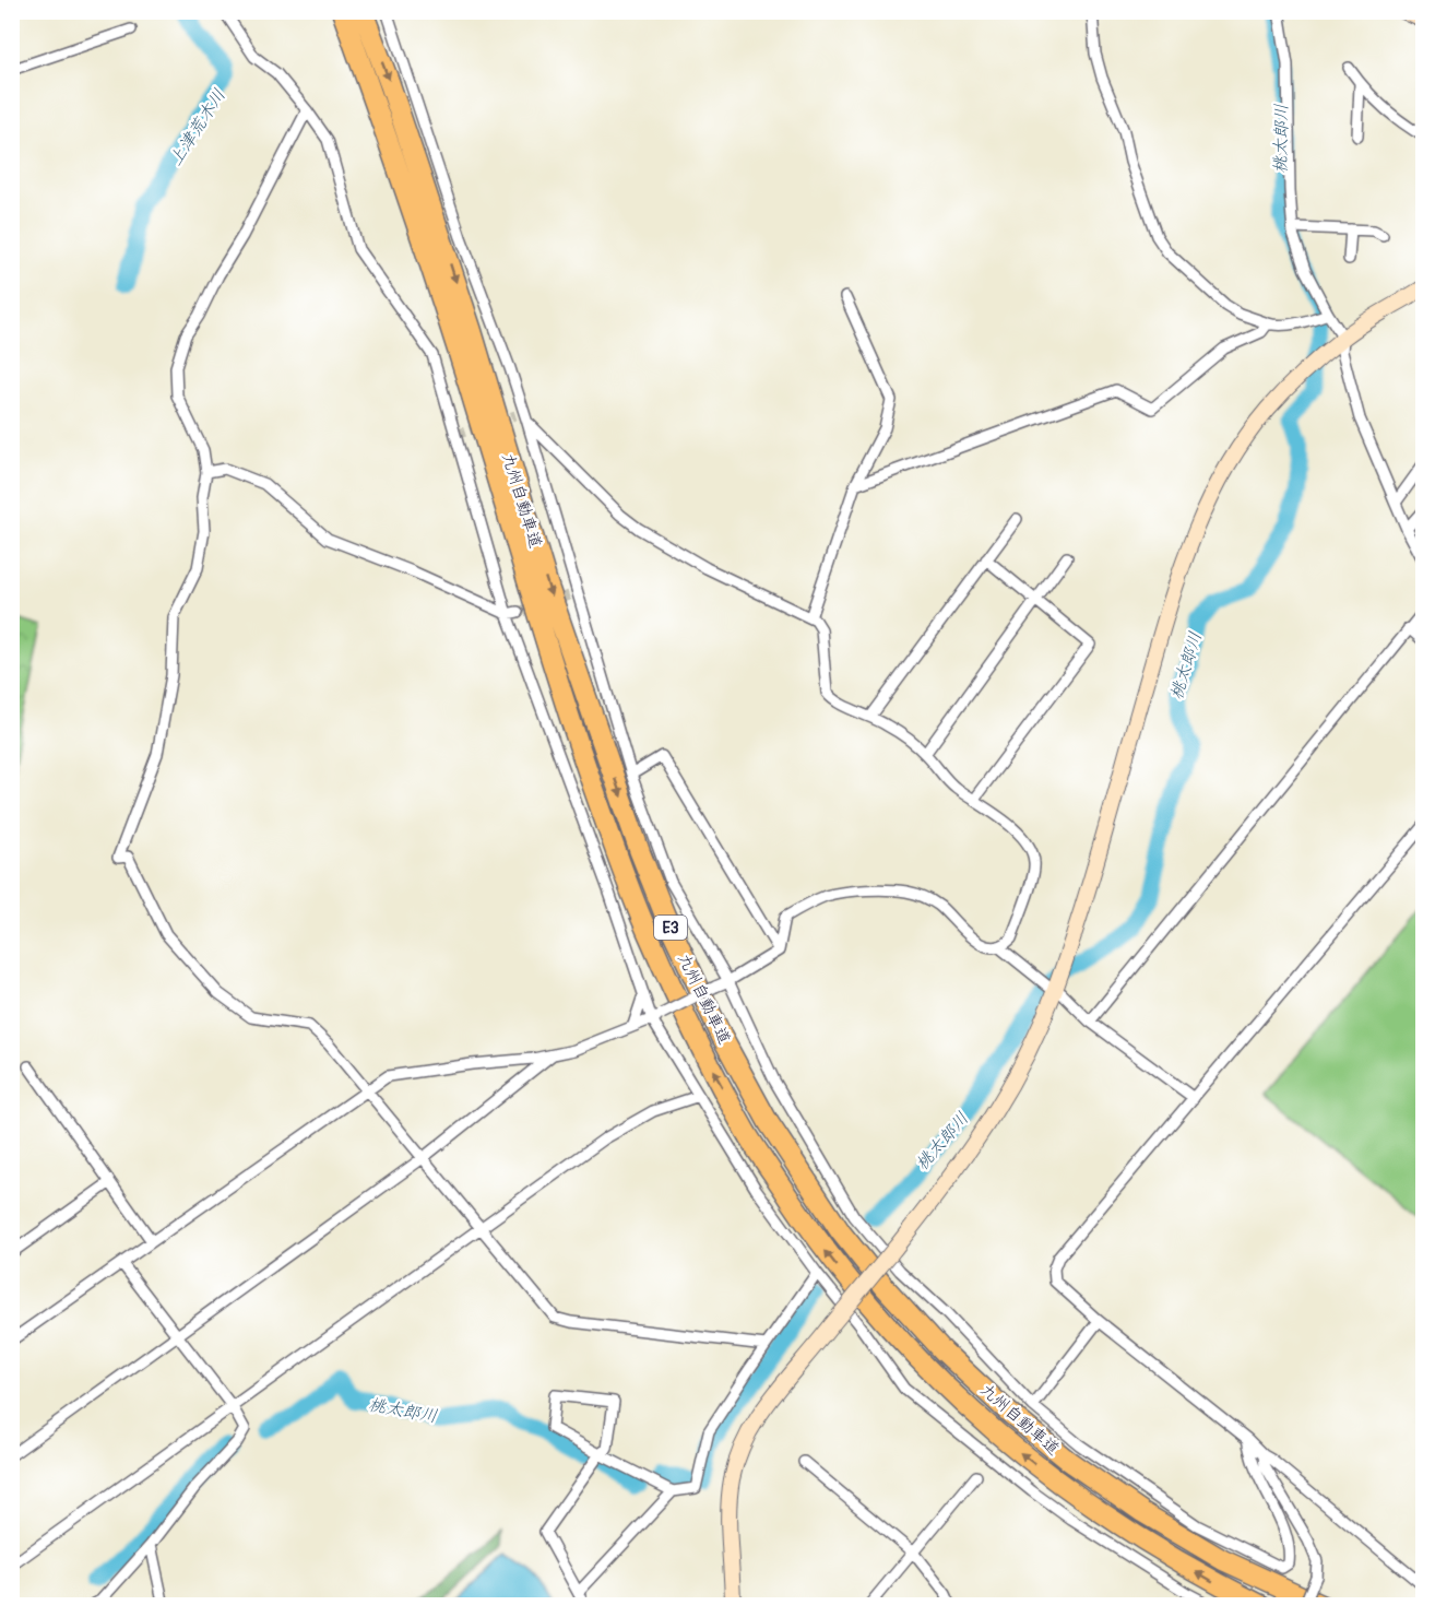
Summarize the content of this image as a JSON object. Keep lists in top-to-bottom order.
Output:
{
  "streets": {
    "highway": ["九州自動車道", "E3"]
  },
  "water": ["上津荒木川", "桃太郎川"]
}
